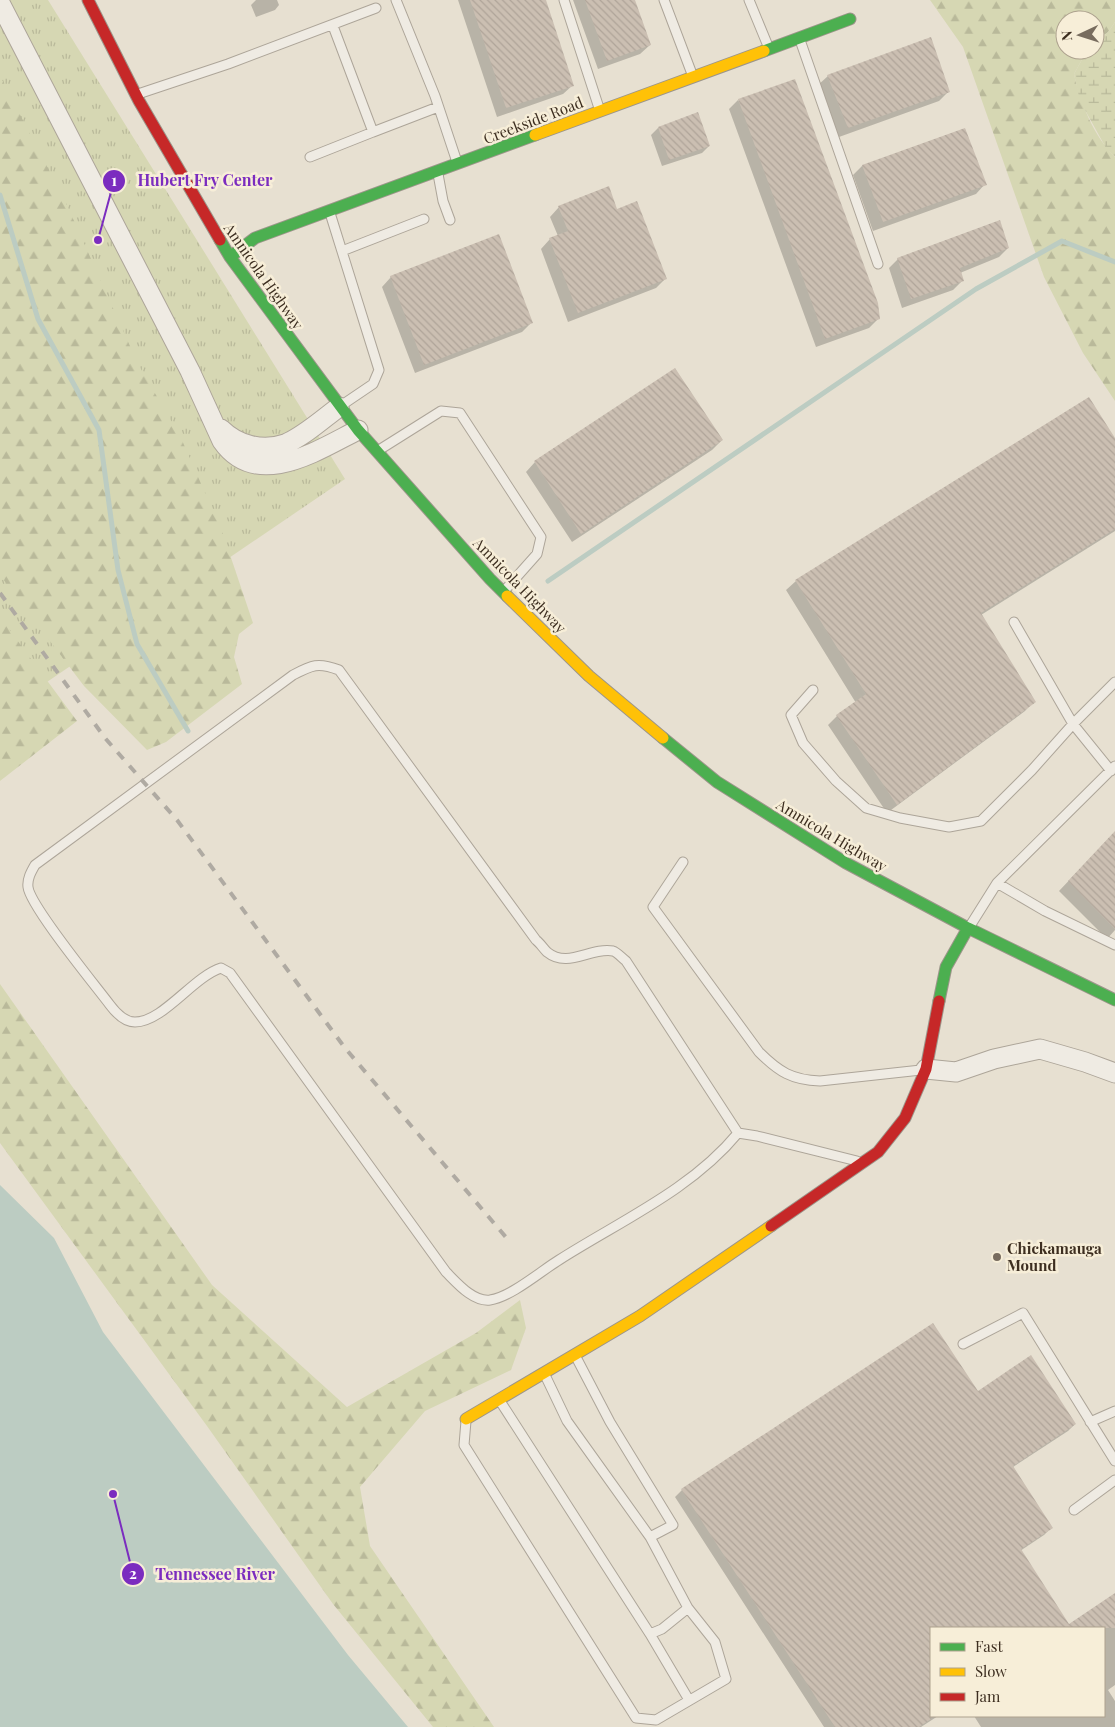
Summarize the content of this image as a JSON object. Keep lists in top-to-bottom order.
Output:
{
  "streets": {
    "main road": ["Creekside Road", "Amnicola Highway"]
  },
  "crossings": [
    ["Creekside Road", "Amnicola Highway"]
  ],
  "places": ["Hubert Fry Center", "Chickamauga Mound", "Tennessee River"],
  "legend": ["Fast", "Slow", "Jam"],
  "north": "left"
}
